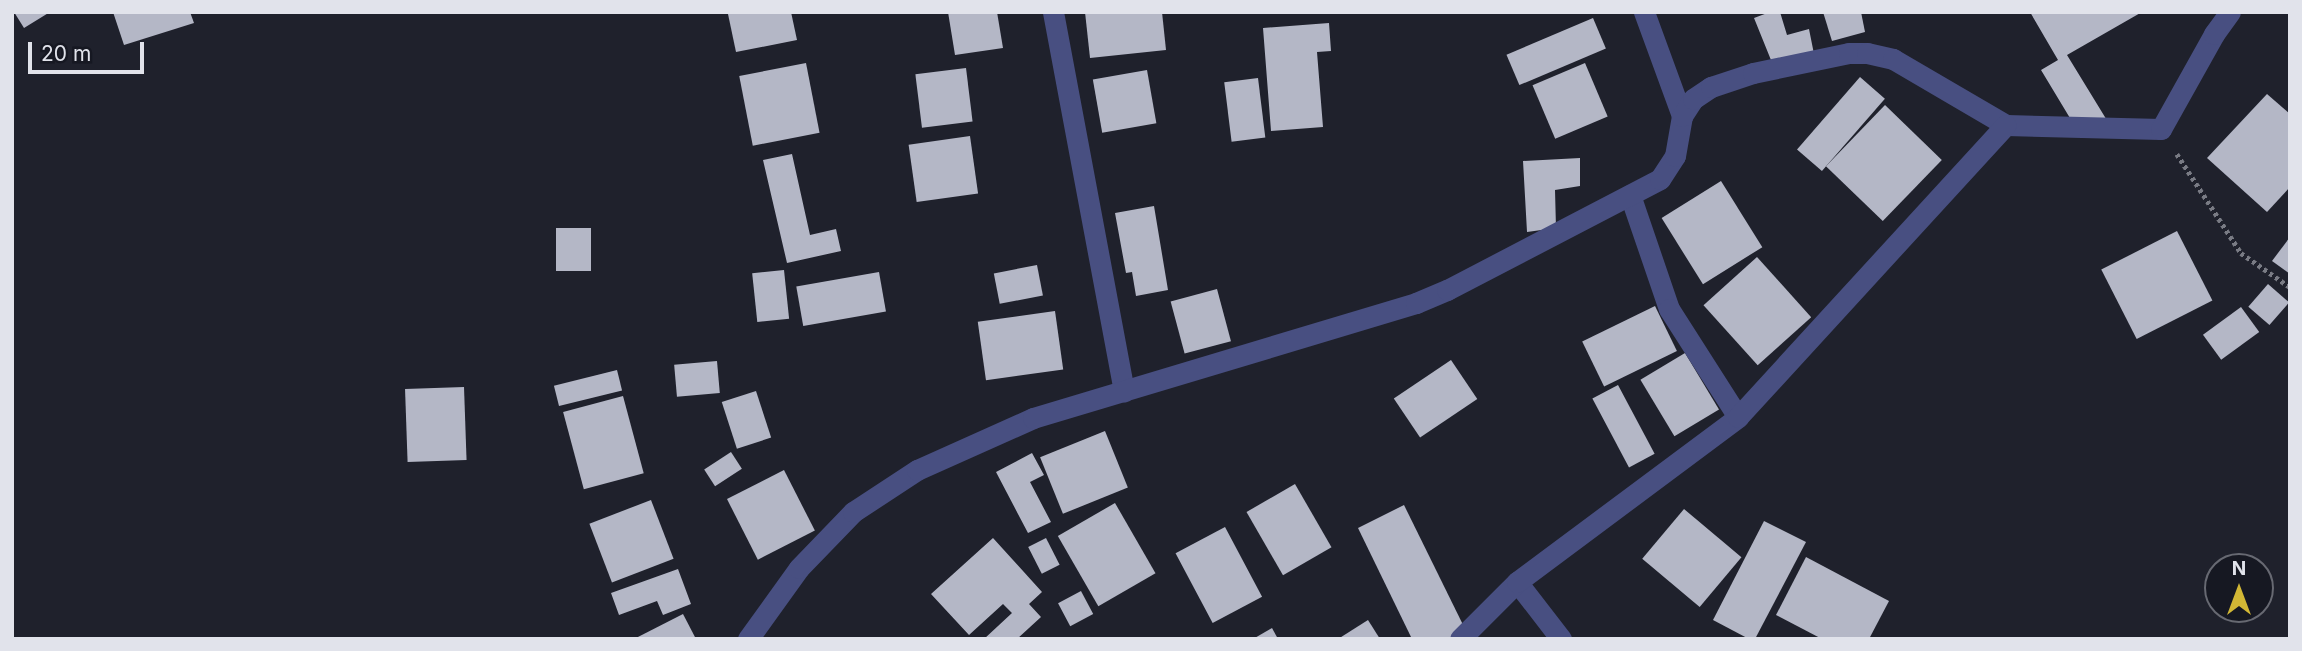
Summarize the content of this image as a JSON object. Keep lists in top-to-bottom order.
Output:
{
  "scale_bar": "20 m",
  "north": "top"
}
